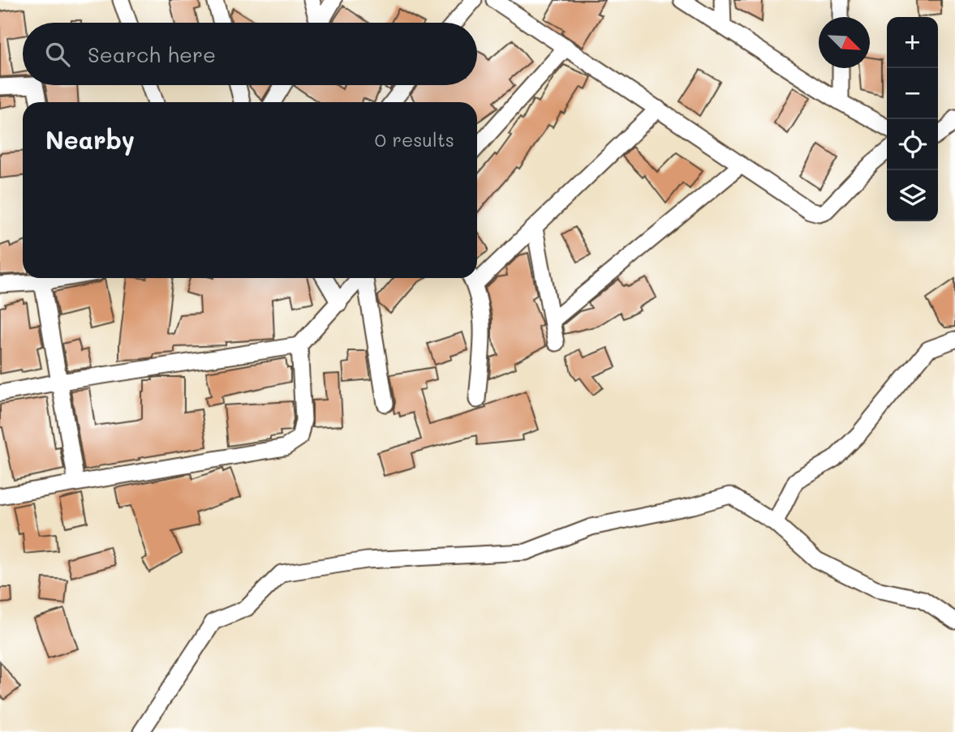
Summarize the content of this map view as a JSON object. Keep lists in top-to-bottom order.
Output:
{
  "north": "bottom right",
  "page": {
    "map_buttons": ["+", "−"],
    "search": "Search here",
    "heading": ["Nearby", "0 results"]
  }
}
